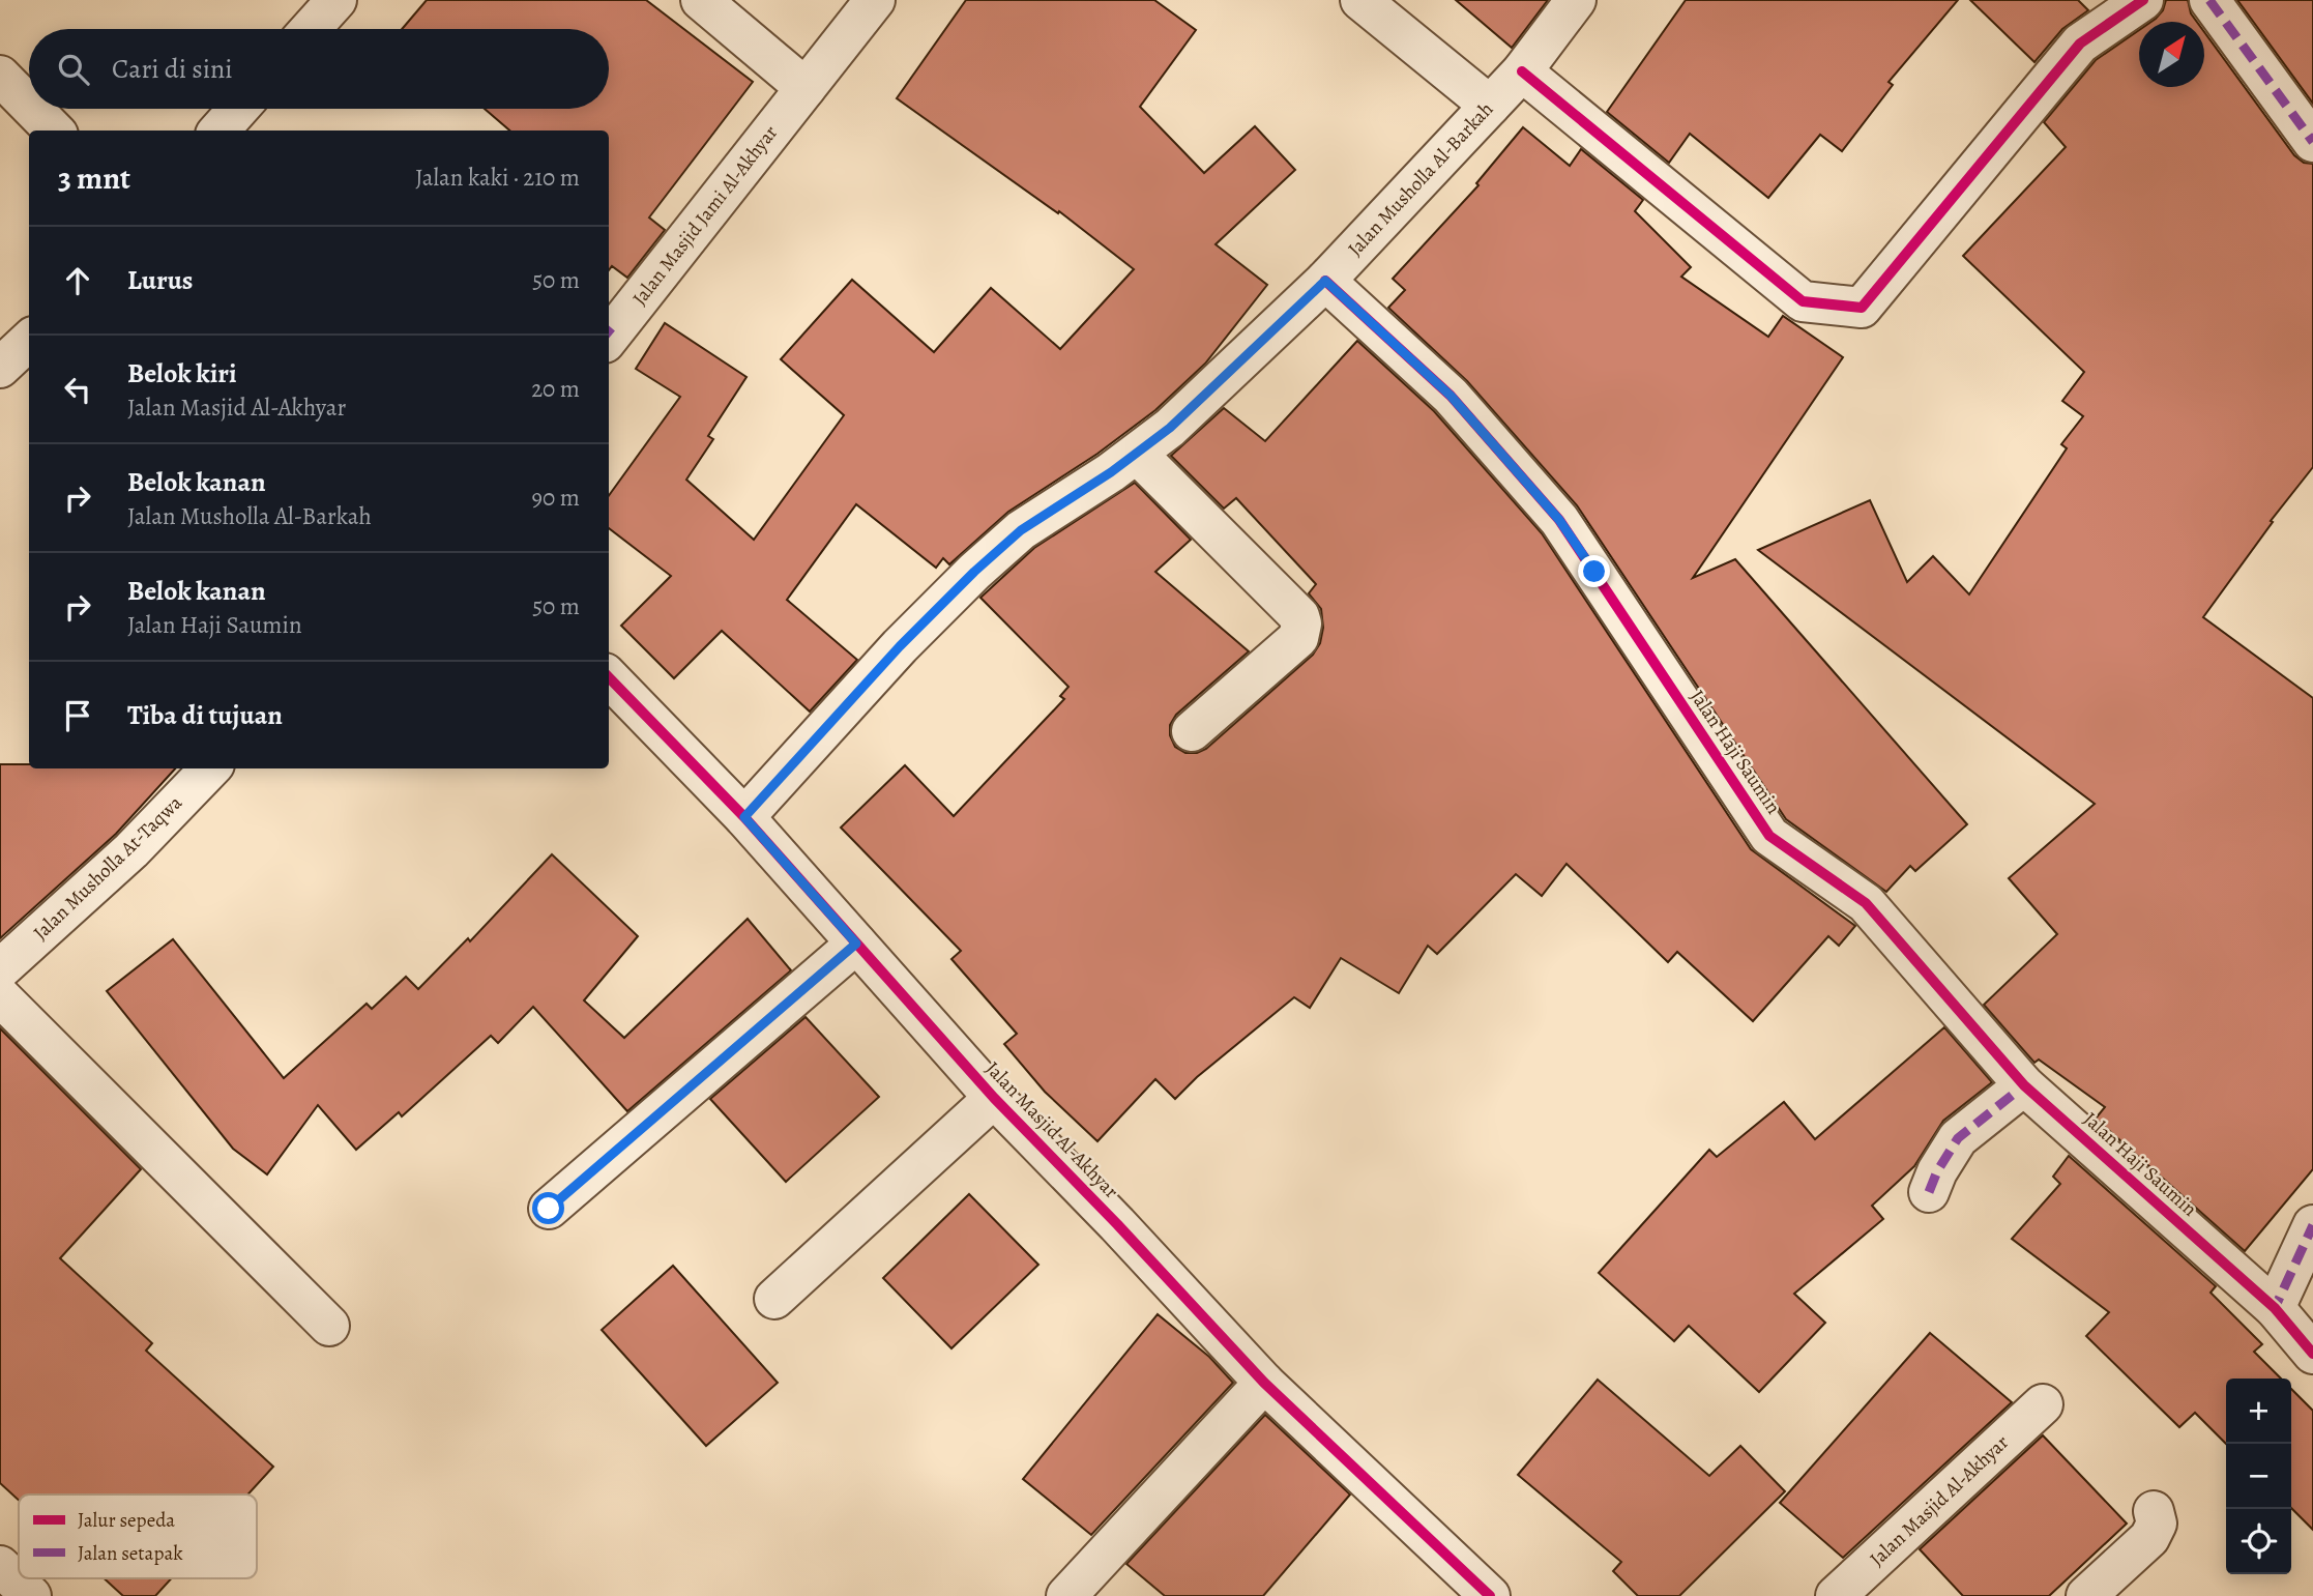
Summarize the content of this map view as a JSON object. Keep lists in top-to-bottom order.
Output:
{
  "streets": {
    "street": [
      "Jalan Musholla Al-Barkah",
      "Jalan Masjid Jami Al-Akhyar",
      "Jalan Haji Saumin",
      "Jalan Musholla At-Taqwa",
      "Jalan Masjid Al-Akhyar"
    ]
  },
  "crossings": [
    ["Jalan Musholla Al-Barkah", "Jalan Haji Saumin"],
    ["Jalan Musholla Al-Barkah", "Jalan Masjid Al-Akhyar"]
  ],
  "legend": ["Jalur sepeda", "Jalan setapak"],
  "north": "top right",
  "page": {
    "search": "Cari di sini",
    "heading": ["3 mnt", "Jalan kaki · 210 m"],
    "list": [
      ["Lurus", "50 m"],
      ["Belok kiri", "Jalan Masjid Al-Akhyar", "20 m"],
      ["Belok kanan", "Jalan Musholla Al-Barkah", "90 m"],
      ["Belok kanan", "Jalan Haji Saumin", "50 m"],
      "Tiba di tujuan"
    ],
    "map_buttons": ["+", "−"]
  }
}
